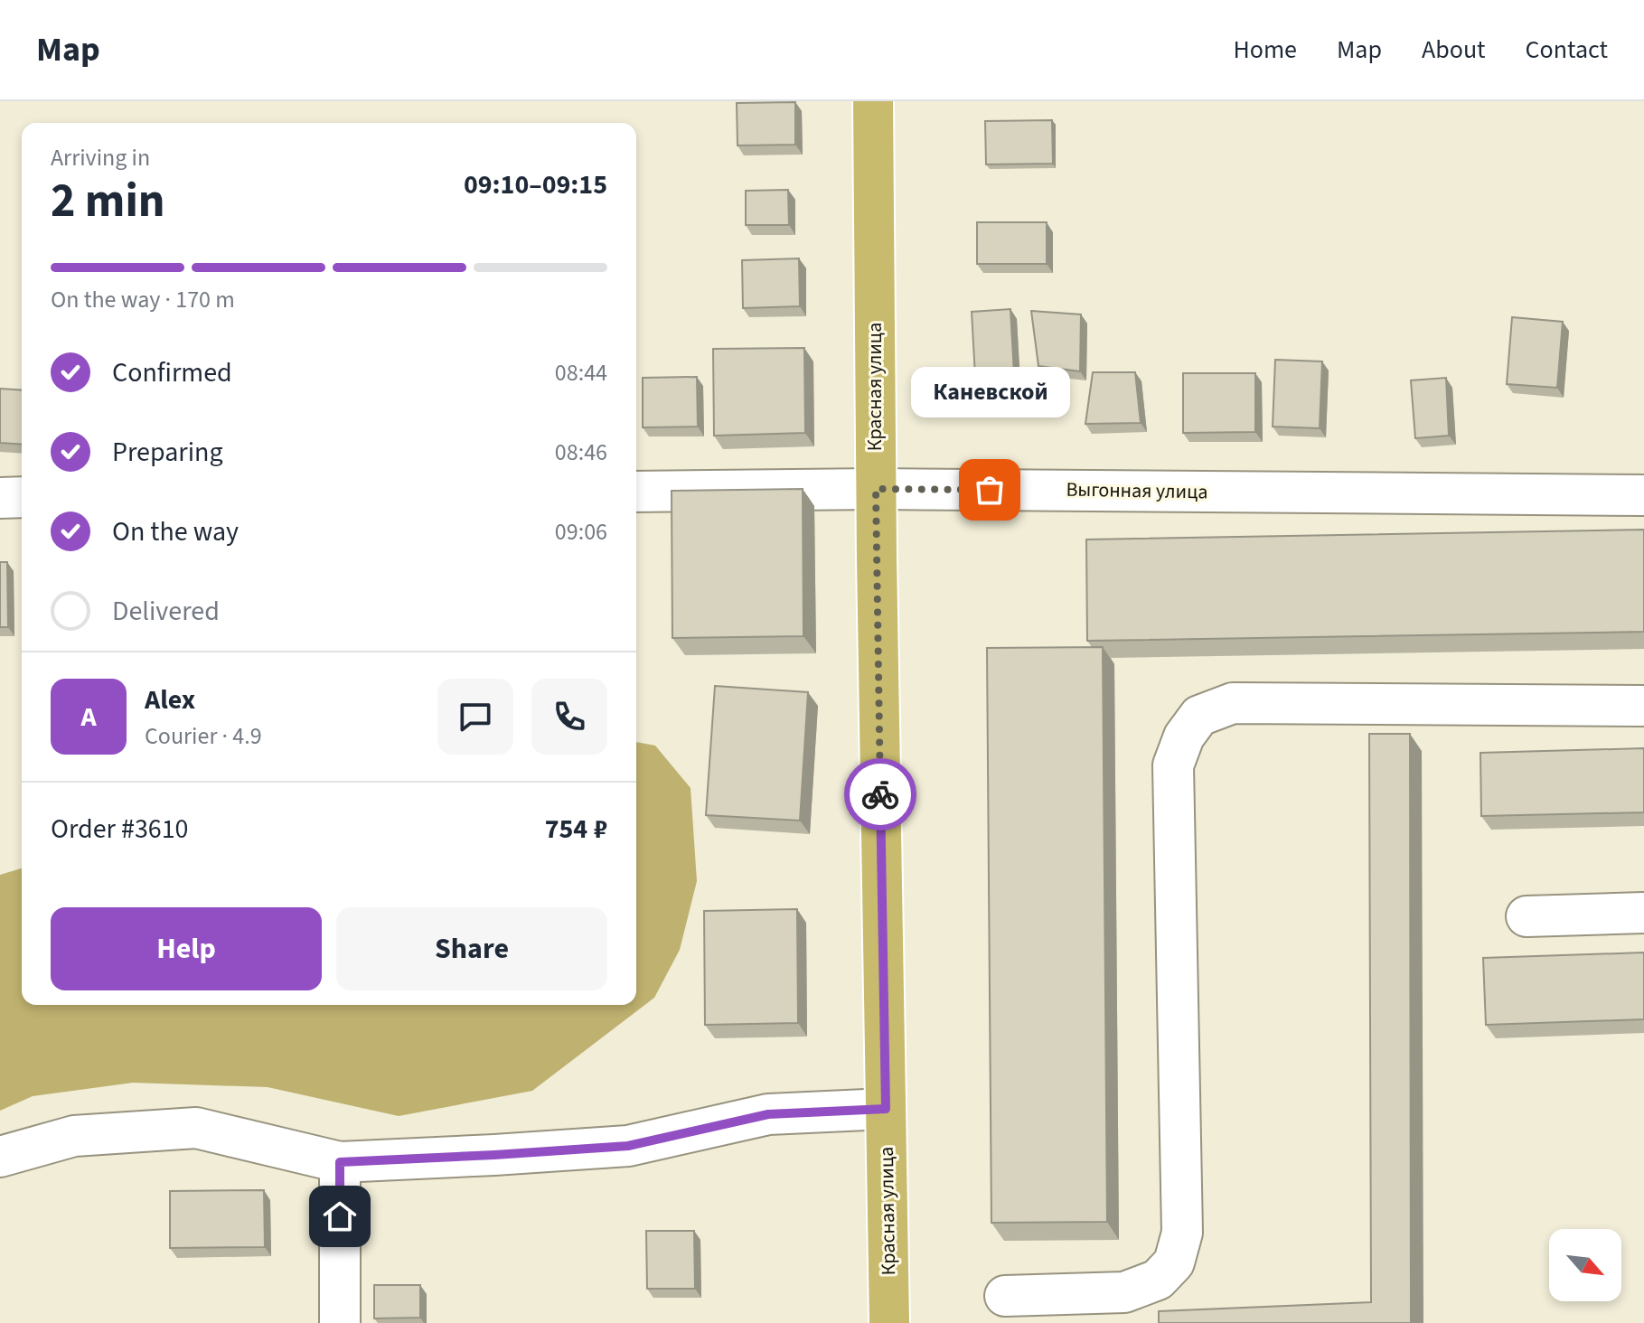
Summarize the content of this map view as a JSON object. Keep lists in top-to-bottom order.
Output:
{
  "streets": {
    "main road": ["Красная улица"],
    "street": ["Выгонная улица"]
  },
  "crossings": [
    ["Красная улица", "Выгонная улица"]
  ],
  "places": ["Каневской"],
  "north": "bottom right",
  "page": {
    "header": "Map",
    "nav": [
      "Home",
      "Map",
      "About",
      "Contact"
    ],
    "heading": ["2 min", "Arriving in", "09:10–09:15"],
    "panel": [
      "Alex",
      "Courier · 4.9",
      "Order #3610",
      "754 ₽"
    ],
    "bar": "On the way · 170 m",
    "list": [
      ["Confirmed", "08:44"],
      ["Preparing", "08:46"],
      ["On the way", "09:06"],
      "Delivered"
    ],
    "bubble": "Каневской",
    "round": "A",
    "buttons": ["Help", "Share"]
  }
}
